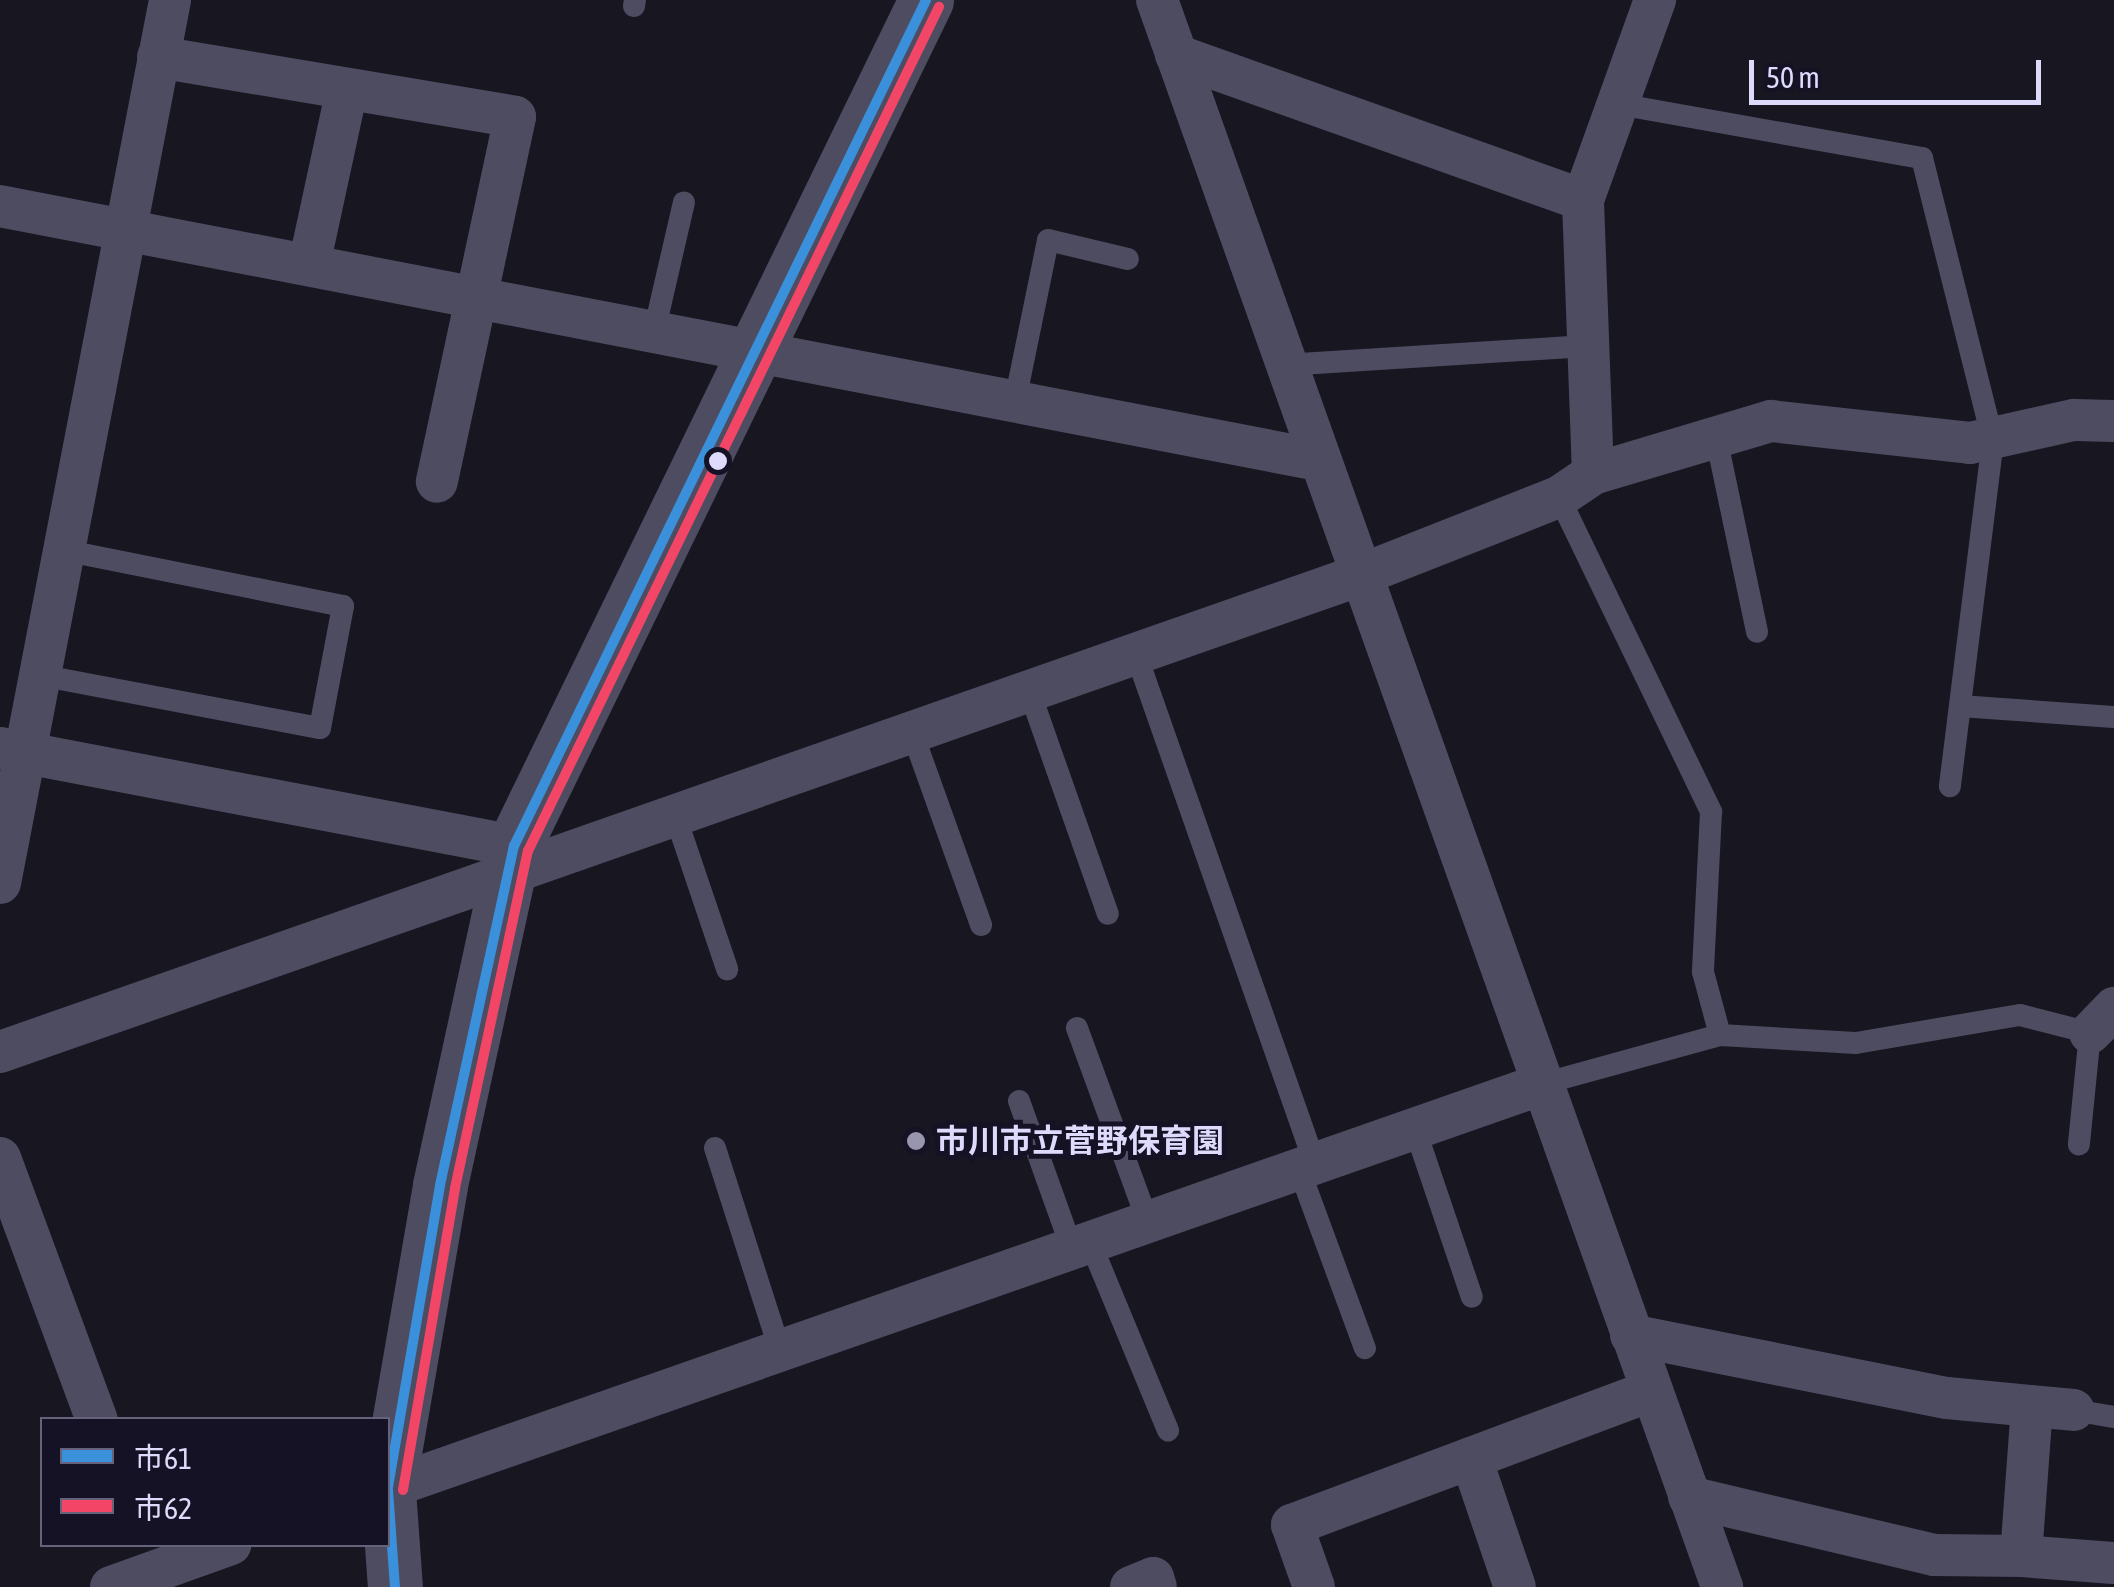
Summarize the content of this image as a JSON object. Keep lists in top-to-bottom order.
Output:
{
  "places": ["市川市立菅野保育園"],
  "lines": ["transit line 市61", "transit line 市62"],
  "legend": ["市61", "市62"],
  "scale_bar": "50 m"
}
